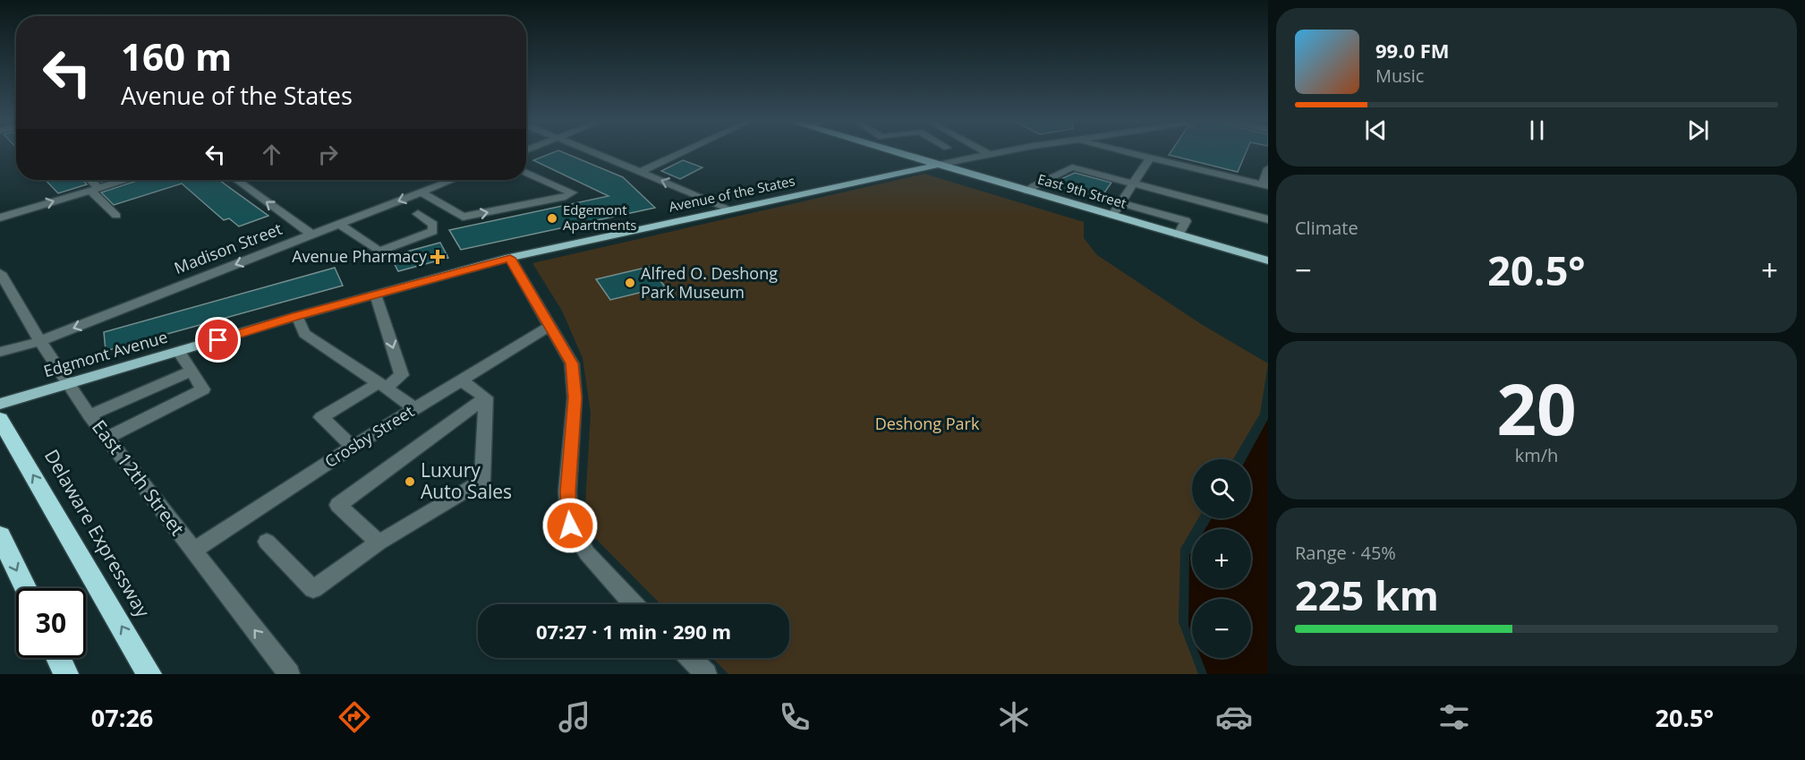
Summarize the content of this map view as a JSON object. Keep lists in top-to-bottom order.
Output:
{
  "streets": {
    "highway": ["Delaware Expressway"],
    "main road": ["East 9th Street", "Avenue of the States", "Edgmont Avenue"],
    "street": ["Madison Street", "Crosby Street", "East 12th Street"]
  },
  "crossings": [
    ["East 9th Street", "Avenue of the States"],
    ["Avenue of the States", "Edgmont Avenue"],
    ["Madison Street", "East 12th Street"],
    ["Edgmont Avenue", "East 12th Street"],
    ["Crosby Street", "East 12th Street"]
  ],
  "one_way": ["Delaware Expressway"],
  "parks": ["Deshong Park"],
  "places": {
    "other": ["Edgemont Apartments", "Alfred O. Deshong Park Museum", "Luxury Auto Sales"],
    "health": ["Avenue Pharmacy"]
  },
  "page": {
    "turn": ["160 m", "Avenue of the States"],
    "song": ["99.0 FM", "Music"],
    "tile": [
      "Climate",
      ["20", "km/h"],
      ["Range · 45%", "225 km"]
    ],
    "heat": ["−", "20.5°", "+"],
    "map_buttons": ["+", "−"],
    "limit": "30",
    "trip": "07:27 · 1 min · 290 m",
    "tabs": ["07:26", "20.5°"]
  }
}
